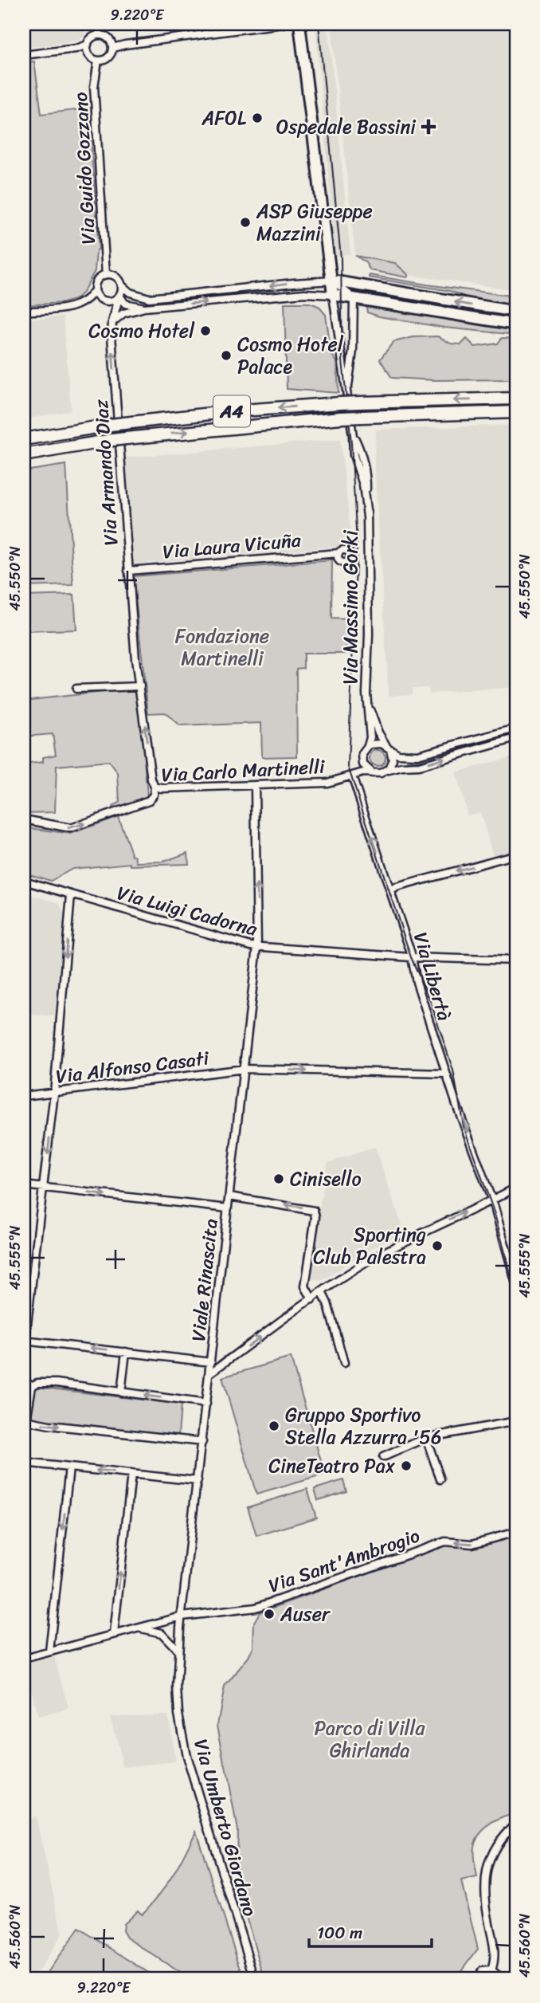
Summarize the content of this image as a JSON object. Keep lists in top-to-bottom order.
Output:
{
  "streets": {
    "highway": ["A4"],
    "street": [
      "Via Guido Gozzano",
      "Via Armando Diaz",
      "Via Laura Vicuña",
      "Via Massimo Gorki",
      "Via Carlo Martinelli",
      "Via Luigi Cadorna",
      "Via Libertà",
      "Via Alfonso Casati",
      "Viale Rinascita",
      "Via Sant'Ambrogio",
      "Via Umberto Giordano"
    ]
  },
  "crossings": [
    ["Via Guido Gozzano", "Via Armando Diaz"],
    ["Via Armando Diaz", "Via Laura Vicuña"],
    ["Via Armando Diaz", "Via Carlo Martinelli"],
    ["Via Massimo Gorki", "Via Carlo Martinelli"],
    ["Via Carlo Martinelli", "Via Libertà"],
    ["Via Carlo Martinelli", "Viale Rinascita"],
    ["Via Luigi Cadorna", "Via Libertà"],
    ["Via Luigi Cadorna", "Viale Rinascita"],
    ["Via Libertà", "Via Alfonso Casati"],
    ["Via Alfonso Casati", "Viale Rinascita"],
    ["Viale Rinascita", "Via Sant'Ambrogio"],
    ["Viale Rinascita", "Via Umberto Giordano"],
    ["Via Sant'Ambrogio", "Via Umberto Giordano"]
  ],
  "one_way": [
    "Via Armando Diaz",
    "Via Carlo Martinelli",
    "Via Alfonso Casati",
    "Via Sant'Ambrogio"
  ],
  "parks": ["Fondazione Martinelli", "Parco di Villa Ghirlanda"],
  "places": {
    "other": [
      "AFOL",
      "ASP Giuseppe Mazzini",
      "Cosmo Hotel",
      "Cosmo Hotel Palace",
      "Cinisello",
      "Sporting Club Palestra",
      "Gruppo Sportivo Stella Azzurra '56",
      "CineTeatro Pax",
      "Auser"
    ],
    "health": ["Ospedale Bassini"]
  },
  "scale_bar": "100 m",
  "coordinates": [
    "9.220°E",
    "45.550°N",
    "45.555°N",
    "45.560°N"
  ]
}
